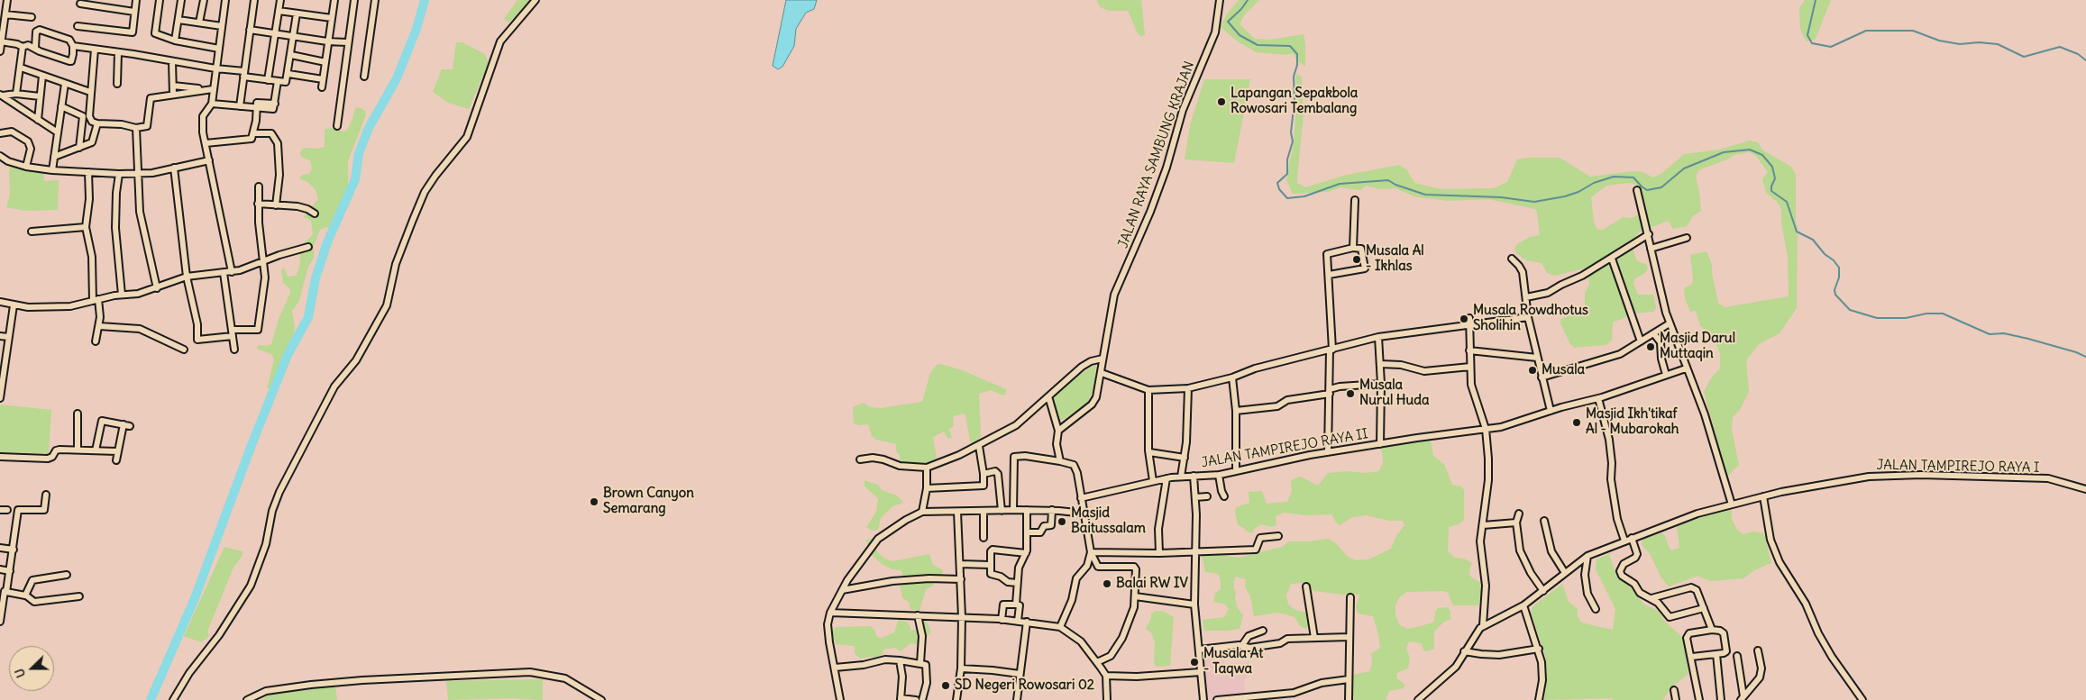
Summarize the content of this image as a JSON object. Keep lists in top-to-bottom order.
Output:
{
  "streets": {
    "street": ["JALAN RAYA SAMBUNG KRAJAN", "JALAN TAMPIREJO RAYA II", "JALAN TAMPIREJO RAYA I"]
  },
  "places": [
    "Lapangan Sepakbola Rowosari Tembalang",
    "Musala Al - Ikhlas",
    "Musala Rowdhotus Sholihin",
    "Masjid Darul Muttaqin",
    "Musala",
    "Musala Nurul Huda",
    "Masjid Ikh'tikaf Al - Mubarokah",
    "Brown Canyon Semarang",
    "Masjid Baitussalam",
    "Balai RW IV",
    "Musala At - Taqwa",
    "SD Negeri Rowosari 02"
  ],
  "north": "left"
}
